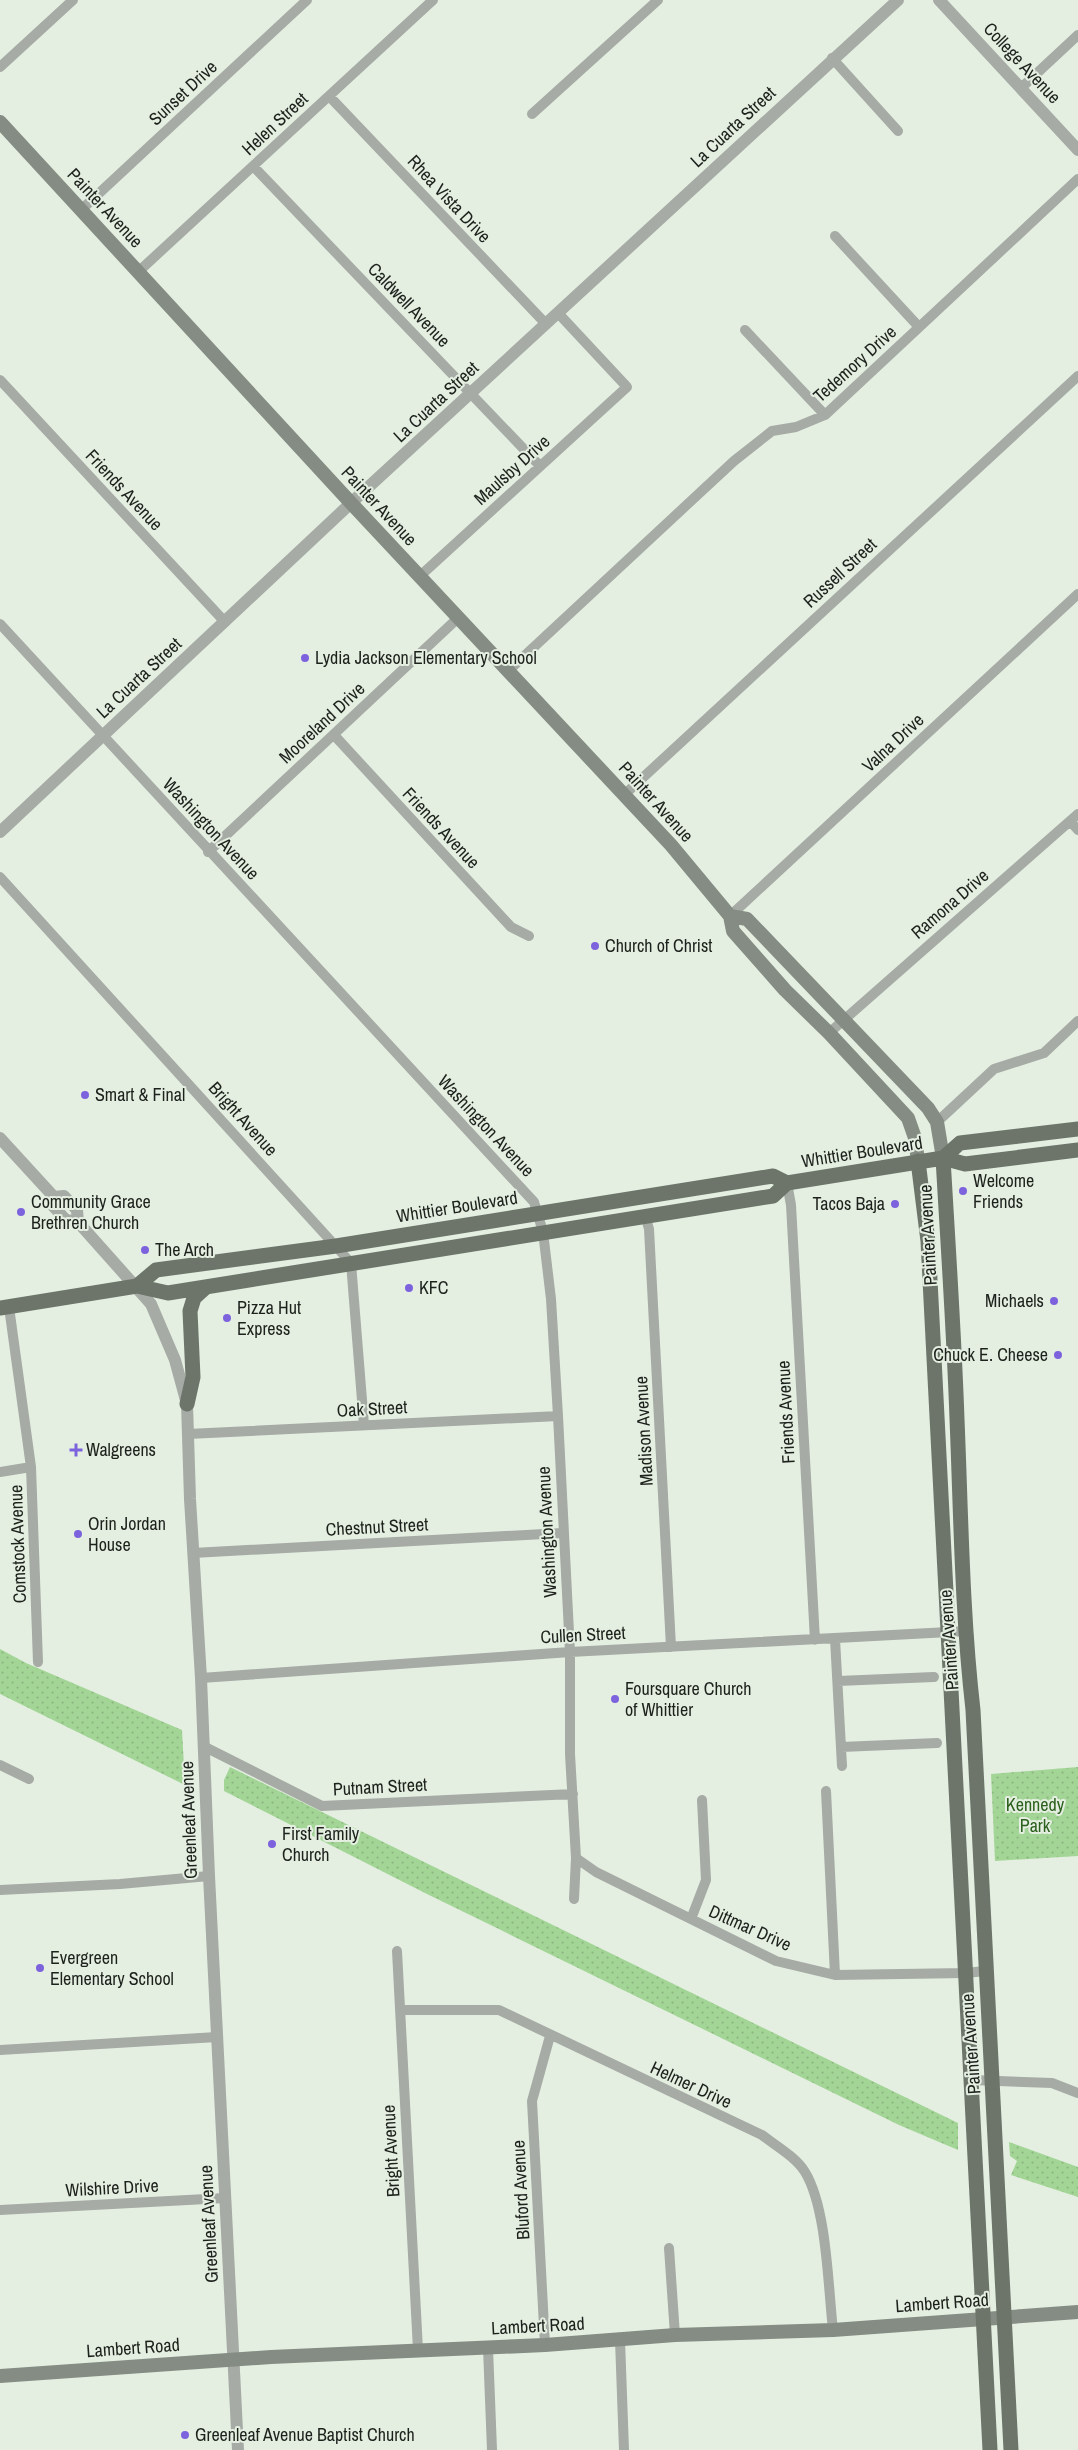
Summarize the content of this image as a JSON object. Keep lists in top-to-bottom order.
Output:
{
  "streets": {
    "main road": ["Painter Avenue", "Whittier Boulevard", "Lambert Road"],
    "street": [
      "College Avenue",
      "Sunset Drive",
      "Helen Street",
      "La Cuarta Street",
      "Rhea Vista Drive",
      "Caldwell Avenue",
      "Tedemory Drive",
      "Maulsby Drive",
      "Friends Avenue",
      "Russell Street",
      "Mooreland Drive",
      "Valna Drive",
      "Washington Avenue",
      "Ramona Drive",
      "Bright Avenue",
      "Oak Street",
      "Madison Avenue",
      "Chestnut Street",
      "Comstock Avenue",
      "Cullen Street",
      "Putnam Street",
      "Greenleaf Avenue",
      "Dittmar Drive",
      "Helmer Drive",
      "Wilshire Drive",
      "Bluford Avenue"
    ]
  },
  "crossings": [
    ["Sunset Drive", "Painter Avenue"],
    ["Helen Street", "Rhea Vista Drive"],
    ["Helen Street", "Painter Avenue"],
    ["Helen Street", "Caldwell Avenue"],
    ["La Cuarta Street", "Rhea Vista Drive"],
    ["La Cuarta Street", "Painter Avenue"],
    ["La Cuarta Street", "Caldwell Avenue"],
    ["La Cuarta Street", "Maulsby Drive"],
    ["La Cuarta Street", "Friends Avenue"],
    ["La Cuarta Street", "Washington Avenue"],
    ["Painter Avenue", "Tedemory Drive"],
    ["Painter Avenue", "Maulsby Drive"],
    ["Painter Avenue", "Russell Street"],
    ["Painter Avenue", "Mooreland Drive"],
    ["Painter Avenue", "Valna Drive"],
    ["Painter Avenue", "Ramona Drive"],
    ["Painter Avenue", "Whittier Boulevard"],
    ["Painter Avenue", "Cullen Street"],
    ["Painter Avenue", "Dittmar Drive"],
    ["Painter Avenue", "Lambert Road"],
    ["Caldwell Avenue", "Maulsby Drive"],
    ["Friends Avenue", "Mooreland Drive"],
    ["Friends Avenue", "Whittier Boulevard"],
    ["Friends Avenue", "Cullen Street"],
    ["Mooreland Drive", "Washington Avenue"],
    ["Washington Avenue", "Whittier Boulevard"],
    ["Washington Avenue", "Oak Street"],
    ["Washington Avenue", "Chestnut Street"],
    ["Washington Avenue", "Cullen Street"],
    ["Washington Avenue", "Putnam Street"],
    ["Washington Avenue", "Dittmar Drive"],
    ["Bright Avenue", "Whittier Boulevard"],
    ["Bright Avenue", "Helmer Drive"],
    ["Bright Avenue", "Lambert Road"],
    ["Whittier Boulevard", "Madison Avenue"],
    ["Whittier Boulevard", "Comstock Avenue"],
    ["Whittier Boulevard", "Greenleaf Avenue"],
    ["Oak Street", "Greenleaf Avenue"],
    ["Madison Avenue", "Cullen Street"],
    ["Chestnut Street", "Greenleaf Avenue"],
    ["Cullen Street", "Greenleaf Avenue"],
    ["Putnam Street", "Greenleaf Avenue"],
    ["Greenleaf Avenue", "Wilshire Drive"],
    ["Greenleaf Avenue", "Lambert Road"],
    ["Helmer Drive", "Bluford Avenue"],
    ["Helmer Drive", "Lambert Road"],
    ["Bluford Avenue", "Lambert Road"]
  ],
  "parks": ["Kennedy Park"],
  "places": {
    "other": [
      "Lydia Jackson Elementary School",
      "Church of Christ",
      "Smart & Final",
      "Welcome Friends",
      "Tacos Baja",
      "Community Grace Brethren Church",
      "The Arch",
      "KFC",
      "Michaels",
      "Pizza Hut Express",
      "Chuck E. Cheese",
      "Orin Jordan House",
      "Foursquare Church of Whittier",
      "First Family Church",
      "Evergreen Elementary School",
      "Greenleaf Avenue Baptist Church"
    ],
    "health": ["Walgreens"]
  }
}
